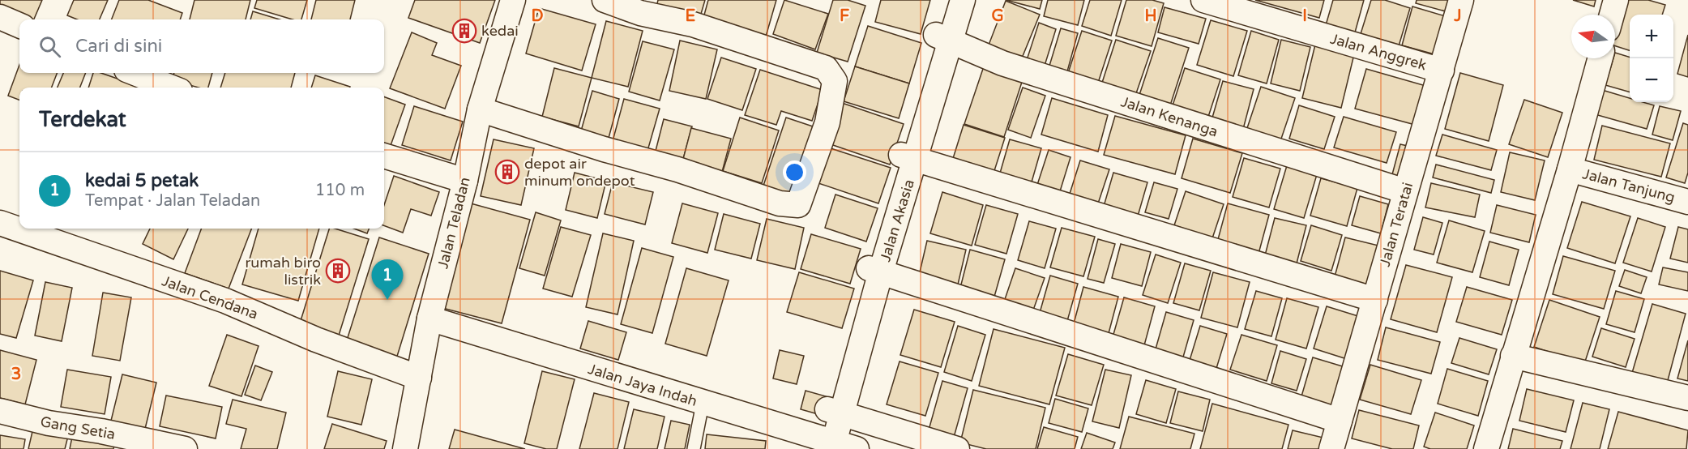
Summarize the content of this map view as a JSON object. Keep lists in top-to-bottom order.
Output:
{
  "streets": {
    "street": [
      "Jalan Anggrek",
      "Jalan Kenanga",
      "Jalan Tanjung",
      "Jalan Akasia",
      "Jalan Teladan",
      "Jalan Teratai",
      "Jalan Cendana",
      "Jalan Jaya Indah",
      "Gang Setia"
    ]
  },
  "crossings": [
    ["Jalan Anggrek", "Jalan Teratai"],
    ["Jalan Kenanga", "Jalan Akasia"],
    ["Jalan Kenanga", "Jalan Teratai"],
    ["Jalan Akasia", "Jalan Jaya Indah"],
    ["Jalan Teladan", "Jalan Cendana"],
    ["Jalan Teladan", "Jalan Jaya Indah"]
  ],
  "places": {
    "building": ["kedai", "depot air minum ondepot", "rumah biro listrik"]
  },
  "north": "left",
  "page": {
    "map_buttons": ["+", "−"],
    "search": "Cari di sini",
    "heading": "Terdekat",
    "list": [
      {
        "mark": "1",
        "name": "kedai 5 petak",
        "note": "Tempat · Jalan Teladan",
        "value": "110 m"
      }
    ],
    "pins": "1"
  },
  "grid": {
    "columns": [
      "D",
      "E",
      "F",
      "G",
      "H",
      "I",
      "J"
    ],
    "rows": ["3"]
  }
}
